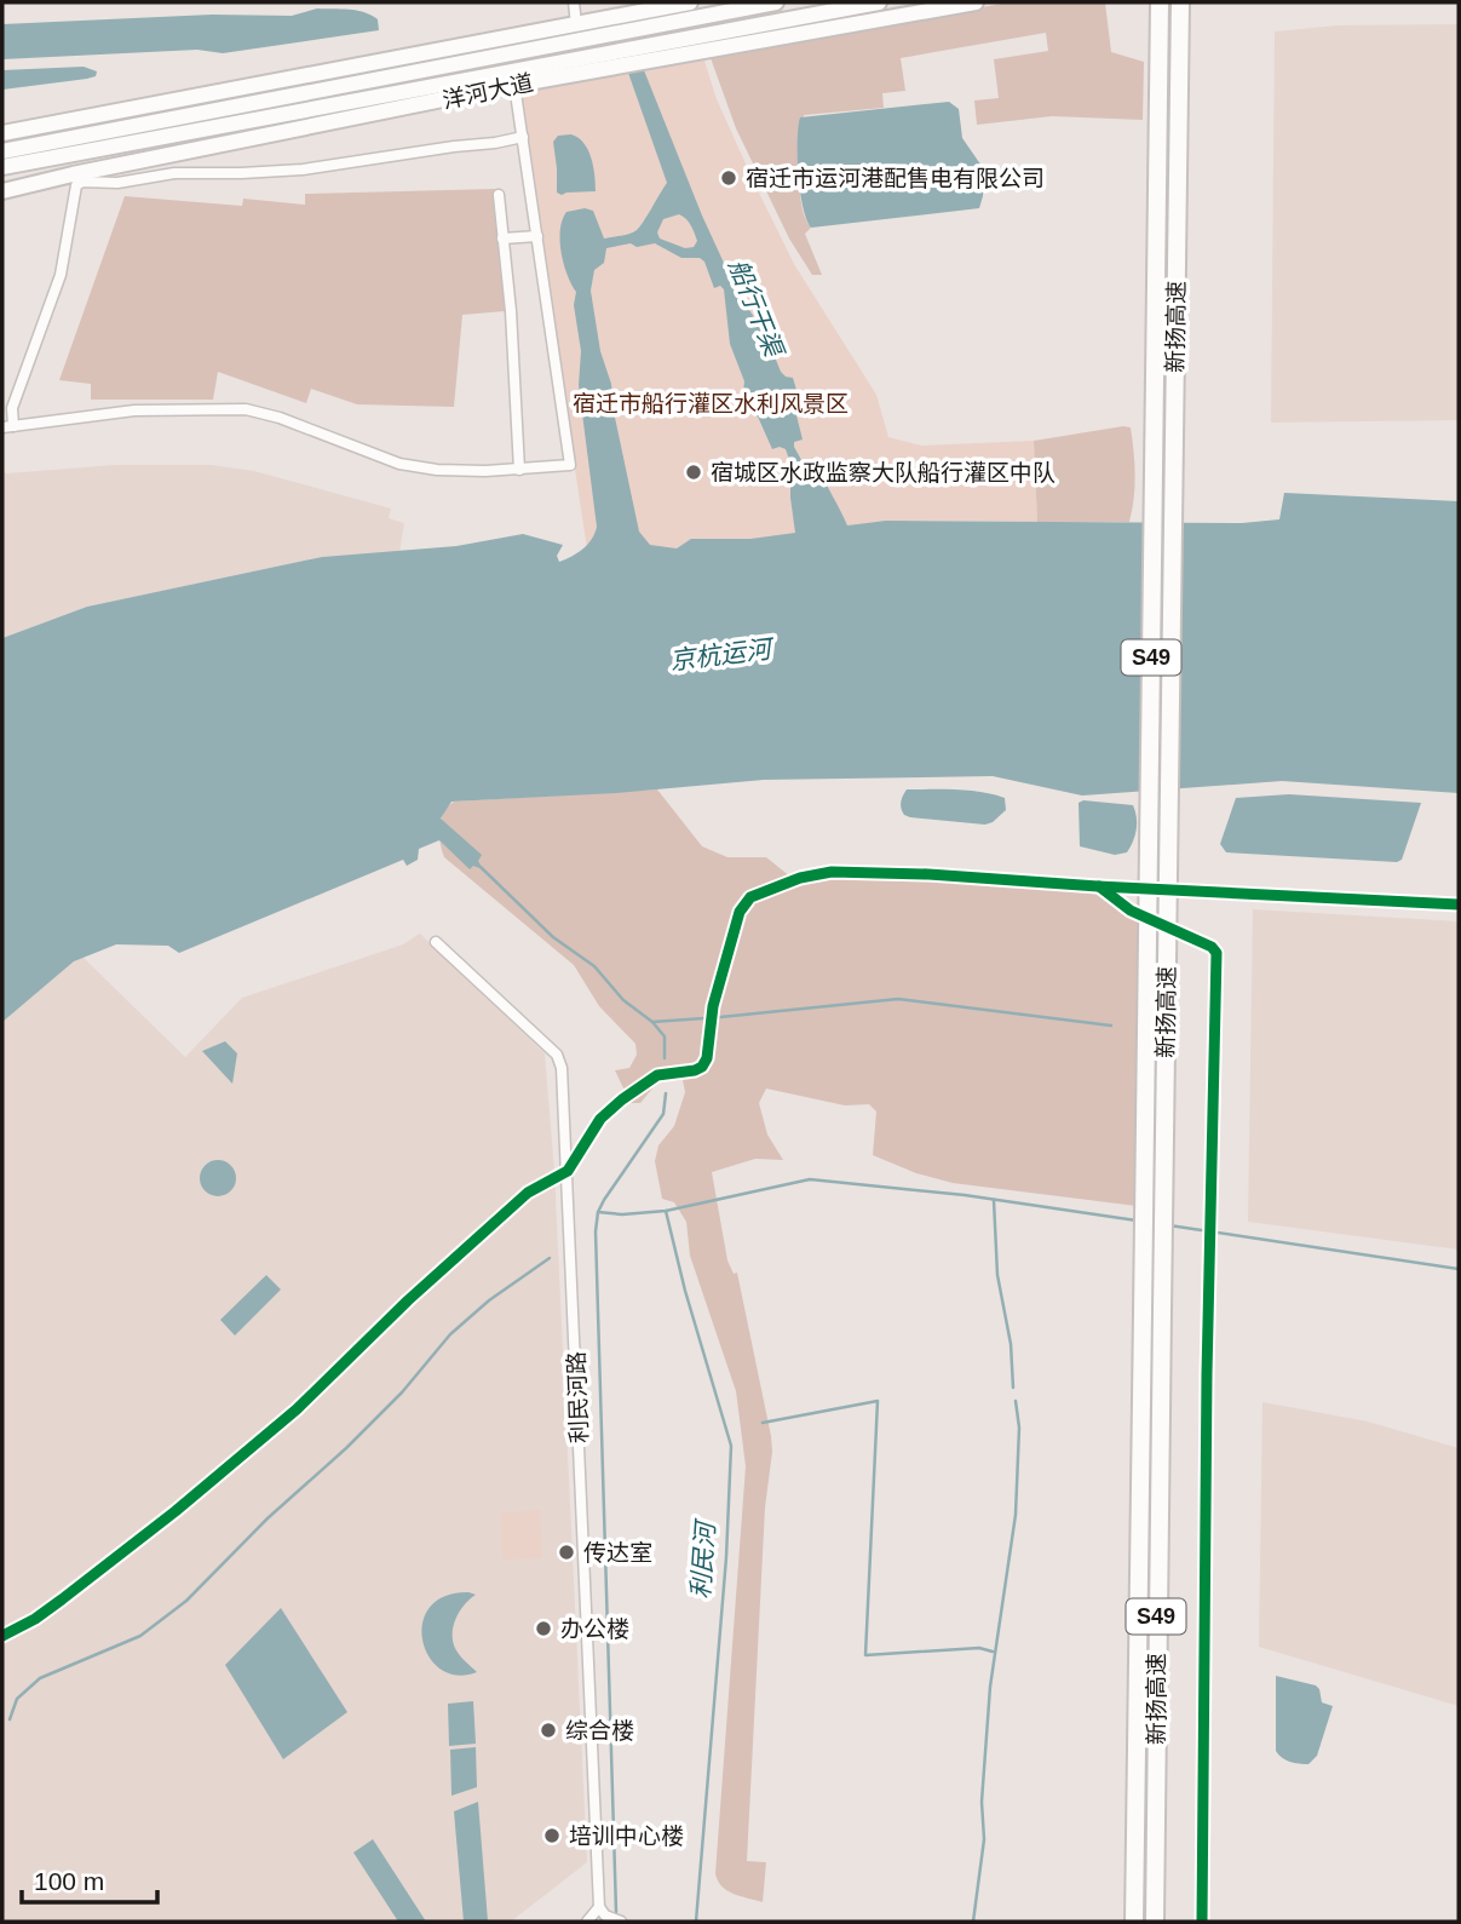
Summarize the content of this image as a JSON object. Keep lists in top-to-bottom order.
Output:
{
  "streets": {
    "highway": ["新扬高速", "S49"],
    "main road": ["洋河大道"],
    "street": ["利民河路"]
  },
  "water": ["船行干渠", "京杭运河", "利民河"],
  "parks": ["宿迁市船行灌区水利风景区"],
  "places": [
    "宿迁市运河港配售电有限公司",
    "宿城区水政监察大队船行灌区中队",
    "传达室",
    "办公楼",
    "综合楼",
    "培训中心楼"
  ],
  "scale_bar": "100 m"
}
